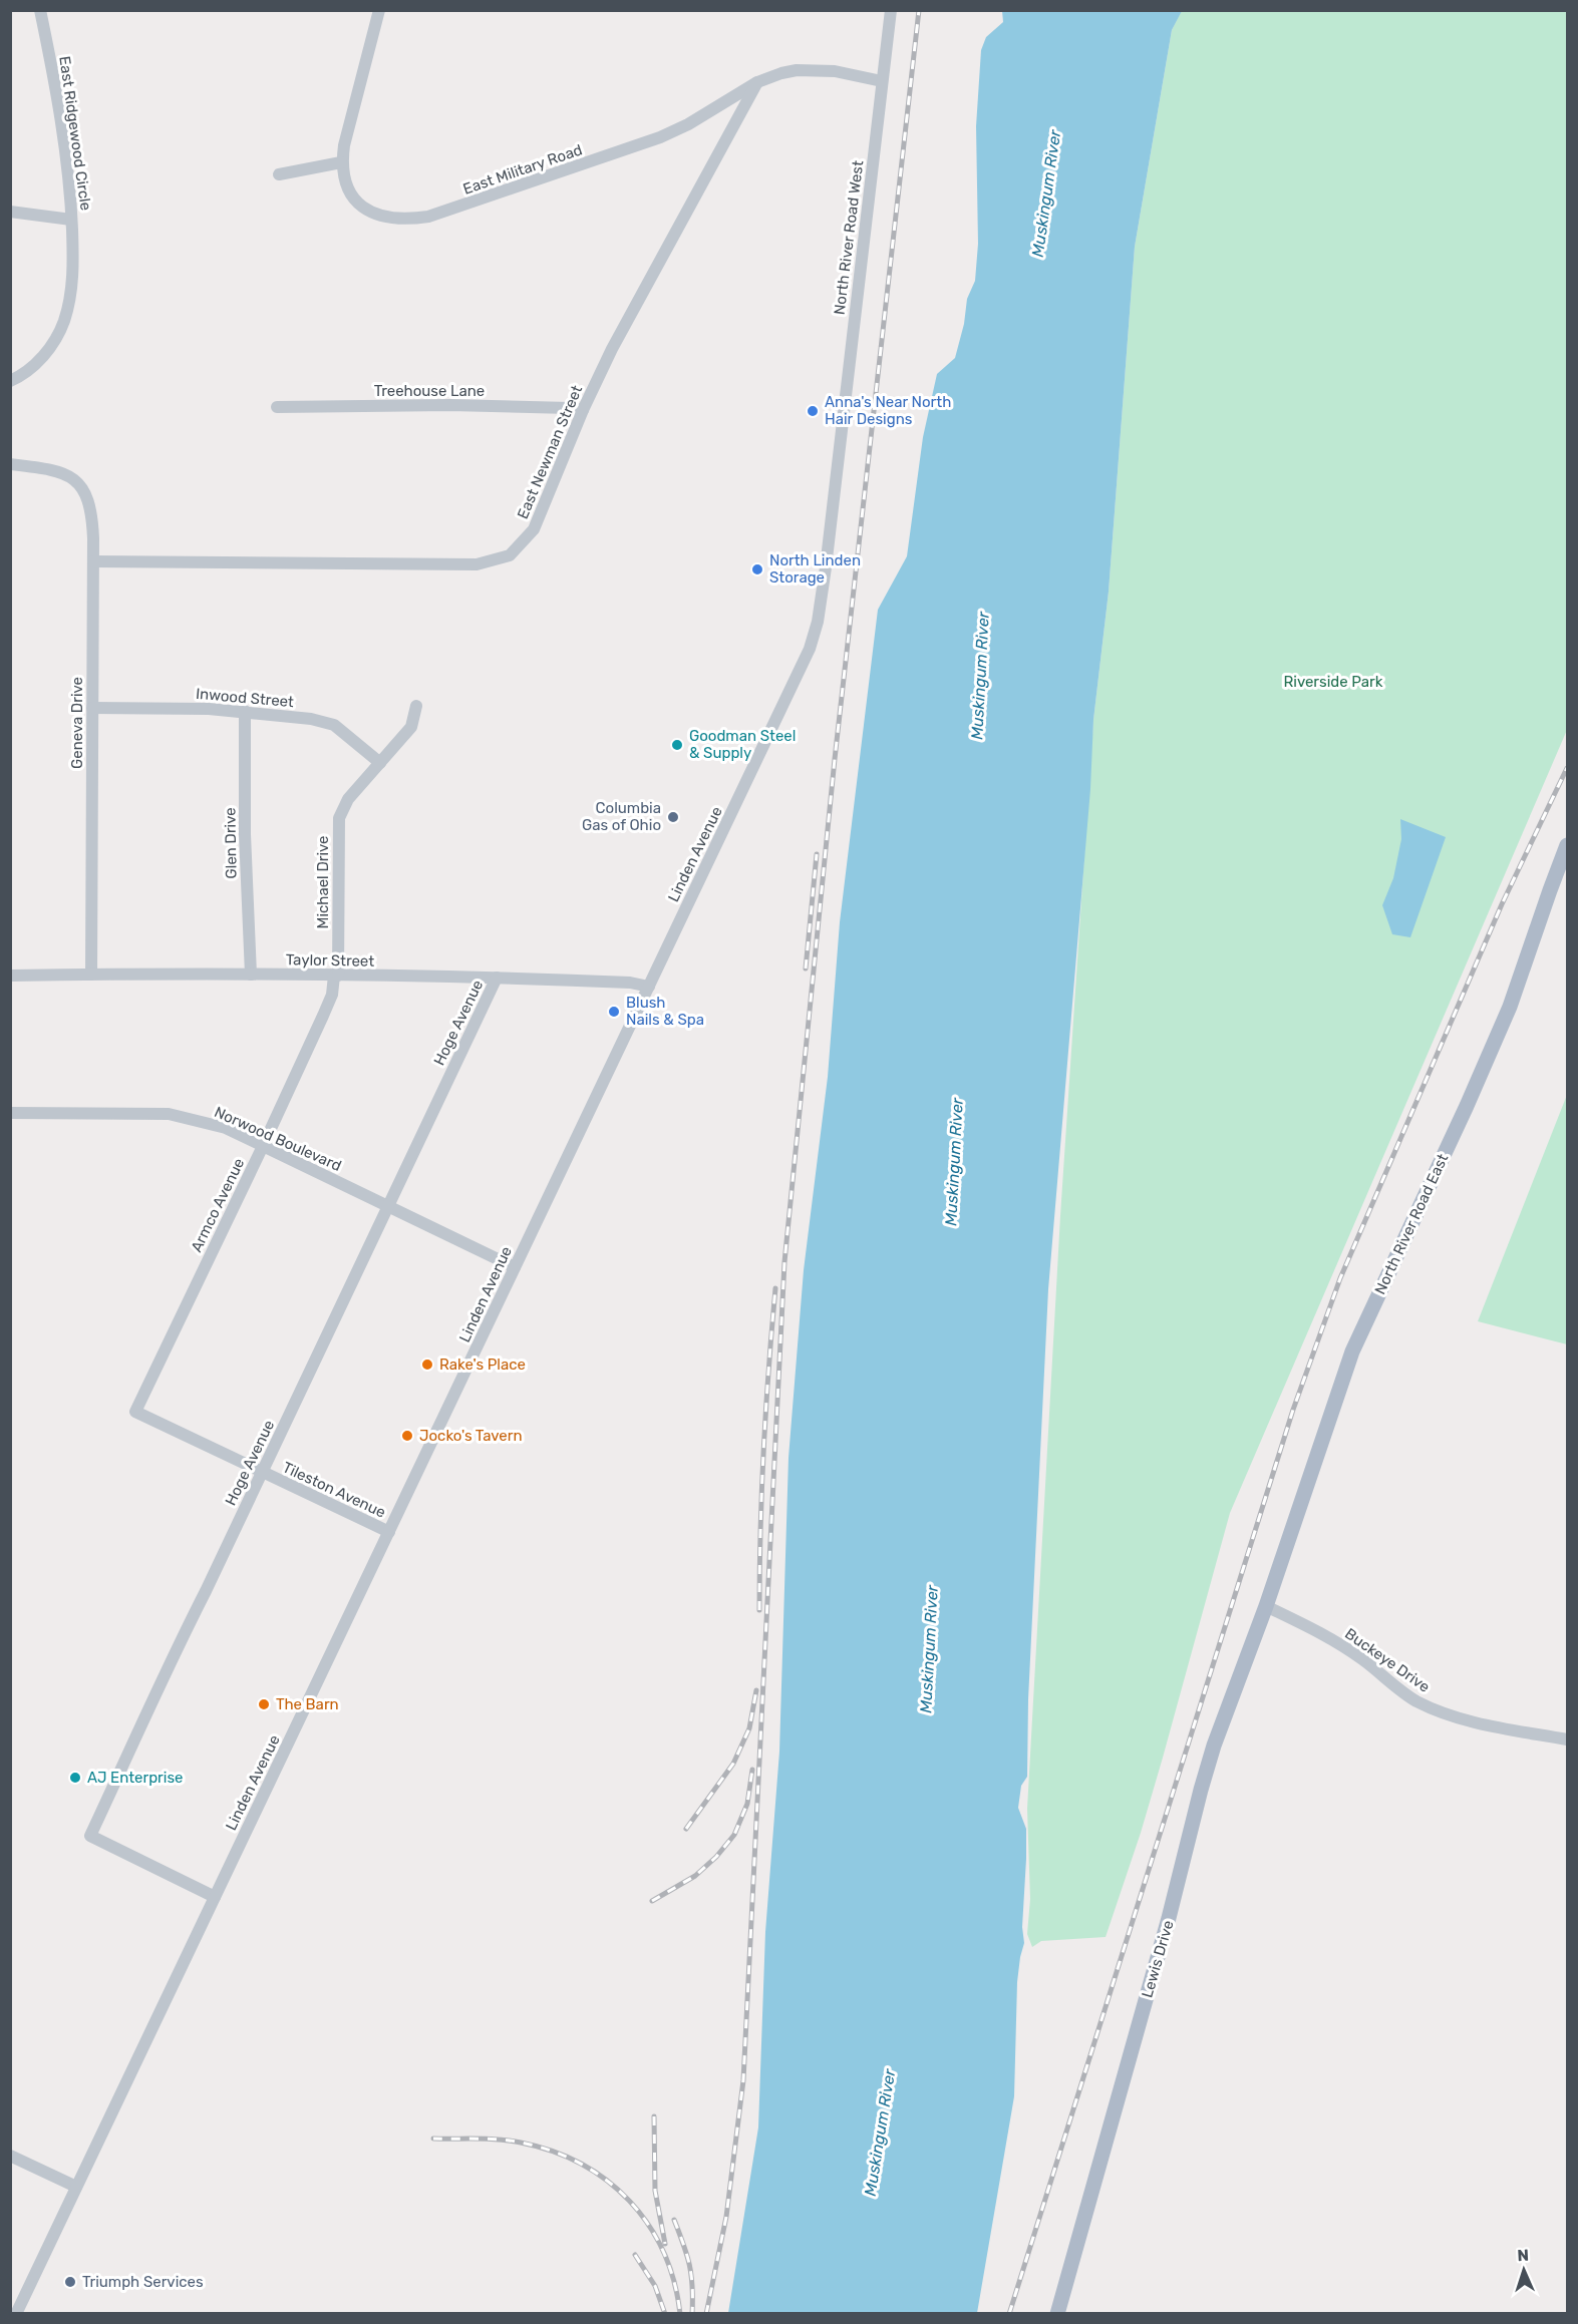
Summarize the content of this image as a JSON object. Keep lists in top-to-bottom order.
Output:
{
  "streets": {
    "main road": ["North River Road East", "Lewis Drive"],
    "street": [
      "East Ridgewood Circle",
      "East Military Road",
      "North River Road West",
      "Treehouse Lane",
      "East Newman Street",
      "Inwood Street",
      "Geneva Drive",
      "Glen Drive",
      "Linden Avenue",
      "Michael Drive",
      "Taylor Street",
      "Hoge Avenue",
      "Norwood Boulevard",
      "Armco Avenue",
      "Tileston Avenue",
      "Buckeye Drive"
    ]
  },
  "crossings": [
    ["East Military Road", "North River Road West"],
    ["East Military Road", "East Newman Street"],
    ["North River Road West", "Linden Avenue"],
    ["Treehouse Lane", "East Newman Street"],
    ["East Newman Street", "Geneva Drive"],
    ["Inwood Street", "Geneva Drive"],
    ["Inwood Street", "Glen Drive"],
    ["Inwood Street", "Michael Drive"],
    ["Geneva Drive", "Taylor Street"],
    ["Glen Drive", "Taylor Street"],
    ["Linden Avenue", "Taylor Street"],
    ["Linden Avenue", "Hoge Avenue"],
    ["Linden Avenue", "Norwood Boulevard"],
    ["Linden Avenue", "Tileston Avenue"],
    ["Michael Drive", "Taylor Street"],
    ["Michael Drive", "Armco Avenue"],
    ["Taylor Street", "Hoge Avenue"],
    ["Taylor Street", "Armco Avenue"],
    ["Hoge Avenue", "Norwood Boulevard"],
    ["Hoge Avenue", "Tileston Avenue"],
    ["Norwood Boulevard", "Armco Avenue"],
    ["Armco Avenue", "Tileston Avenue"],
    ["North River Road East", "Buckeye Drive"],
    ["North River Road East", "Lewis Drive"],
    ["Buckeye Drive", "Lewis Drive"]
  ],
  "water": ["Muskingum River"],
  "parks": ["Riverside Park"],
  "places": [
    "Anna's Near North Hair Designs",
    "North Linden Storage",
    "Goodman Steel & Supply",
    "Columbia Gas of Ohio",
    "Blush Nails & Spa",
    "Rake's Place",
    "Jocko's Tavern",
    "The Barn",
    "AJ Enterprise",
    "Triumph Services"
  ],
  "north": "top"
}
